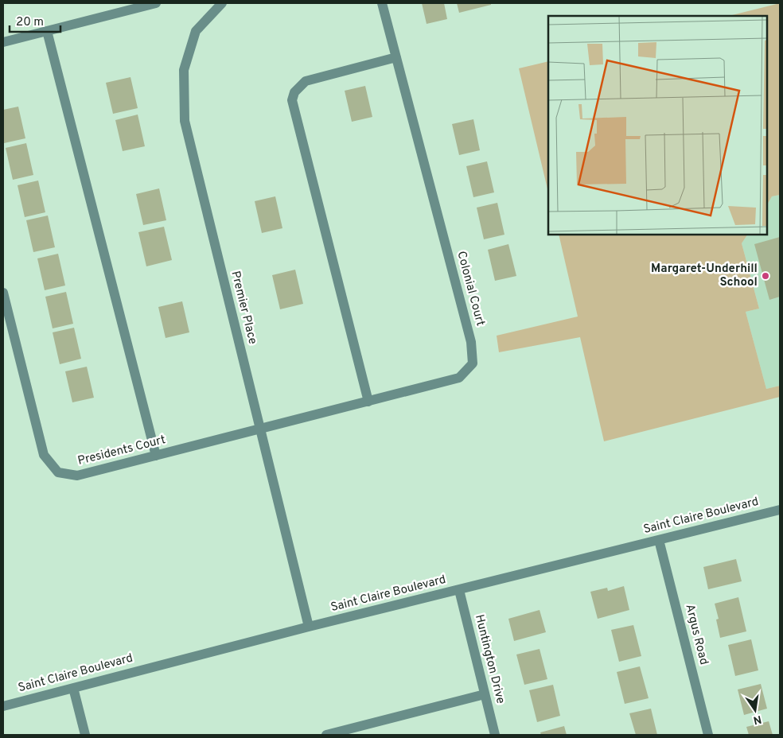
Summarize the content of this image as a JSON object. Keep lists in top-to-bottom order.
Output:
{
  "streets": {
    "street": [
      "Colonial Court",
      "Premier Place",
      "Presidents Court",
      "Saint Claire Boulevard",
      "Argus Road",
      "Huntington Drive"
    ]
  },
  "crossings": [
    ["Colonial Court", "Premier Place"],
    ["Colonial Court", "Presidents Court"],
    ["Premier Place", "Presidents Court"],
    ["Premier Place", "Saint Claire Boulevard"],
    ["Saint Claire Boulevard", "Argus Road"],
    ["Saint Claire Boulevard", "Huntington Drive"]
  ],
  "places": ["Margaret-Underhill School"],
  "scale_bar": "20 m",
  "north": "bottom"
}
